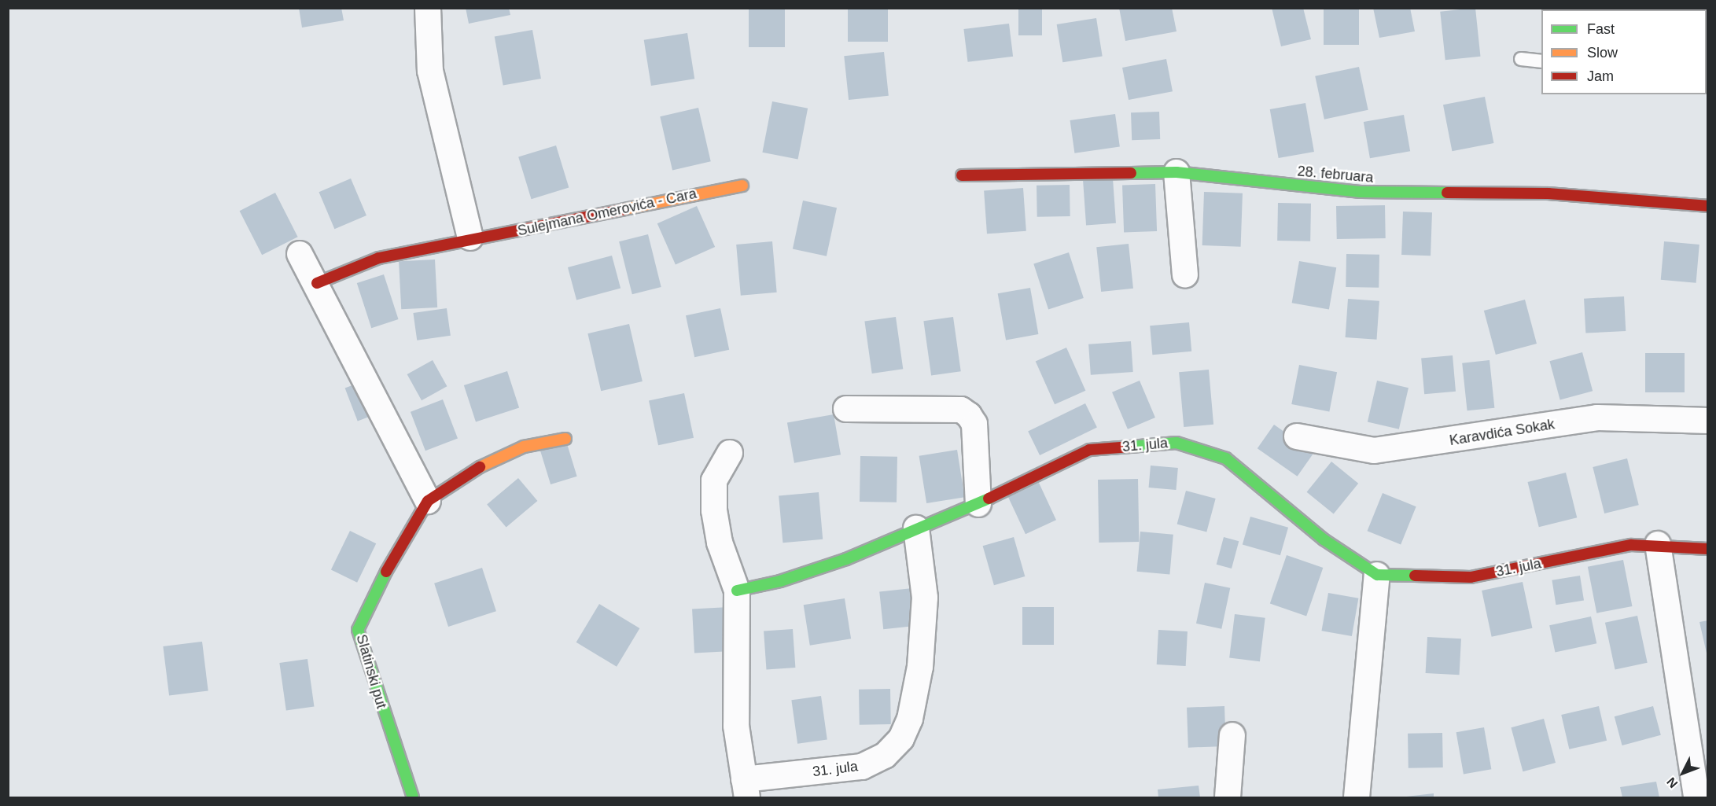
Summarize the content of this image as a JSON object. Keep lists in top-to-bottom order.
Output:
{
  "streets": {
    "street": [
      "28. februara",
      "Sulejmana Omerovića - Cara",
      "Karavdića Sokak",
      "31. jula",
      "Slatinski put"
    ]
  },
  "legend": ["Fast", "Slow", "Jam"],
  "north": "bottom left"
}
